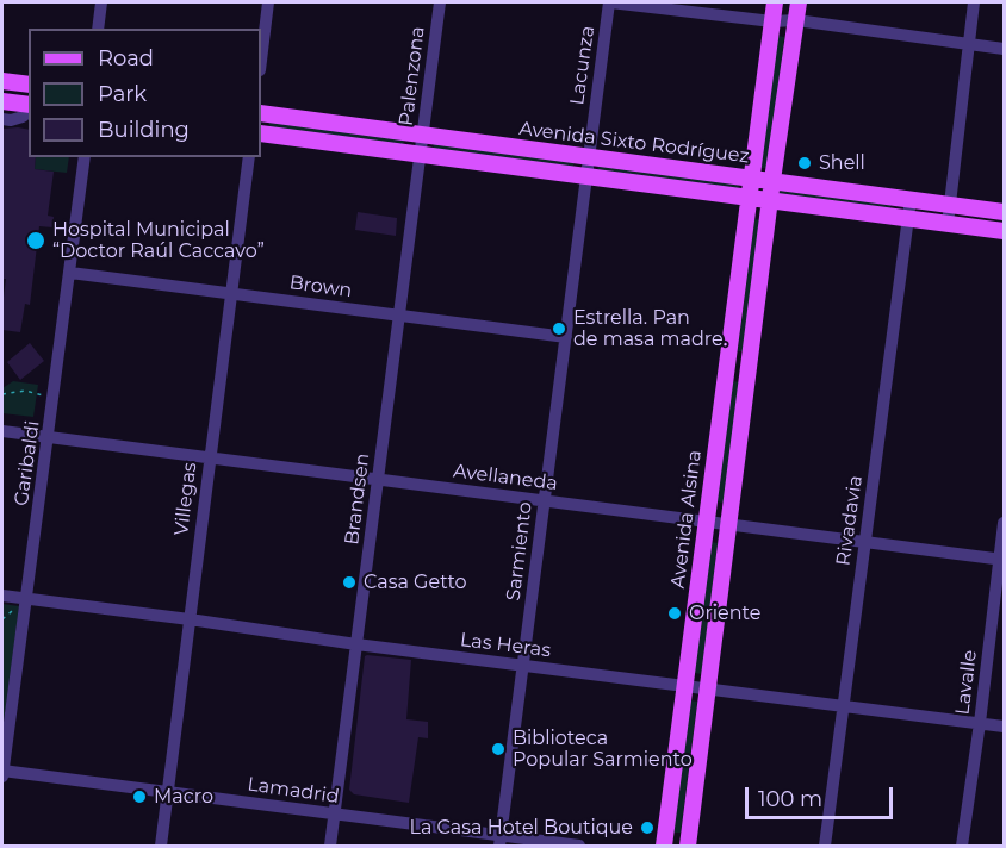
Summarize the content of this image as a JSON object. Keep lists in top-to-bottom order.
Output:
{
  "streets": {
    "main road": ["Avenida Sixto Rodríguez", "Avenida Alsina"],
    "street": [
      "Lacunza",
      "Palenzona",
      "Brown",
      "Garibaldi",
      "Avellaneda",
      "Villegas",
      "Brandsen",
      "Rivadavia",
      "Sarmiento",
      "Las Heras",
      "Lavalle",
      "Lamadrid"
    ]
  },
  "crossings": [
    ["Lacunza", "Avenida Sixto Rodríguez"],
    ["Lacunza", "Sarmiento"],
    ["Palenzona", "Avenida Sixto Rodríguez"],
    ["Palenzona", "Brandsen"],
    ["Avenida Sixto Rodríguez", "Brandsen"],
    ["Avenida Sixto Rodríguez", "Avenida Alsina"],
    ["Avenida Sixto Rodríguez", "Rivadavia"],
    ["Avenida Sixto Rodríguez", "Sarmiento"],
    ["Brown", "Garibaldi"],
    ["Brown", "Villegas"],
    ["Brown", "Brandsen"],
    ["Brown", "Sarmiento"],
    ["Garibaldi", "Avellaneda"],
    ["Garibaldi", "Las Heras"],
    ["Garibaldi", "Lamadrid"],
    ["Avellaneda", "Villegas"],
    ["Avellaneda", "Brandsen"],
    ["Avellaneda", "Avenida Alsina"],
    ["Avellaneda", "Rivadavia"],
    ["Avellaneda", "Sarmiento"],
    ["Avellaneda", "Lavalle"],
    ["Villegas", "Las Heras"],
    ["Villegas", "Lamadrid"],
    ["Brandsen", "Las Heras"],
    ["Brandsen", "Lamadrid"],
    ["Avenida Alsina", "Las Heras"],
    ["Rivadavia", "Las Heras"],
    ["Sarmiento", "Las Heras"],
    ["Sarmiento", "Lamadrid"],
    ["Las Heras", "Lavalle"]
  ],
  "places": [
    "Shell",
    "Hospital Municipal “Doctor Raúl Caccavo”",
    "Estrella. Pan de masa madre.",
    "Casa Getto",
    "Oriente",
    "Biblioteca Popular Sarmiento",
    "Macro",
    "La Casa Hotel Boutique"
  ],
  "legend": ["Road", "Park", "Building"],
  "scale_bar": "100 m"
}
